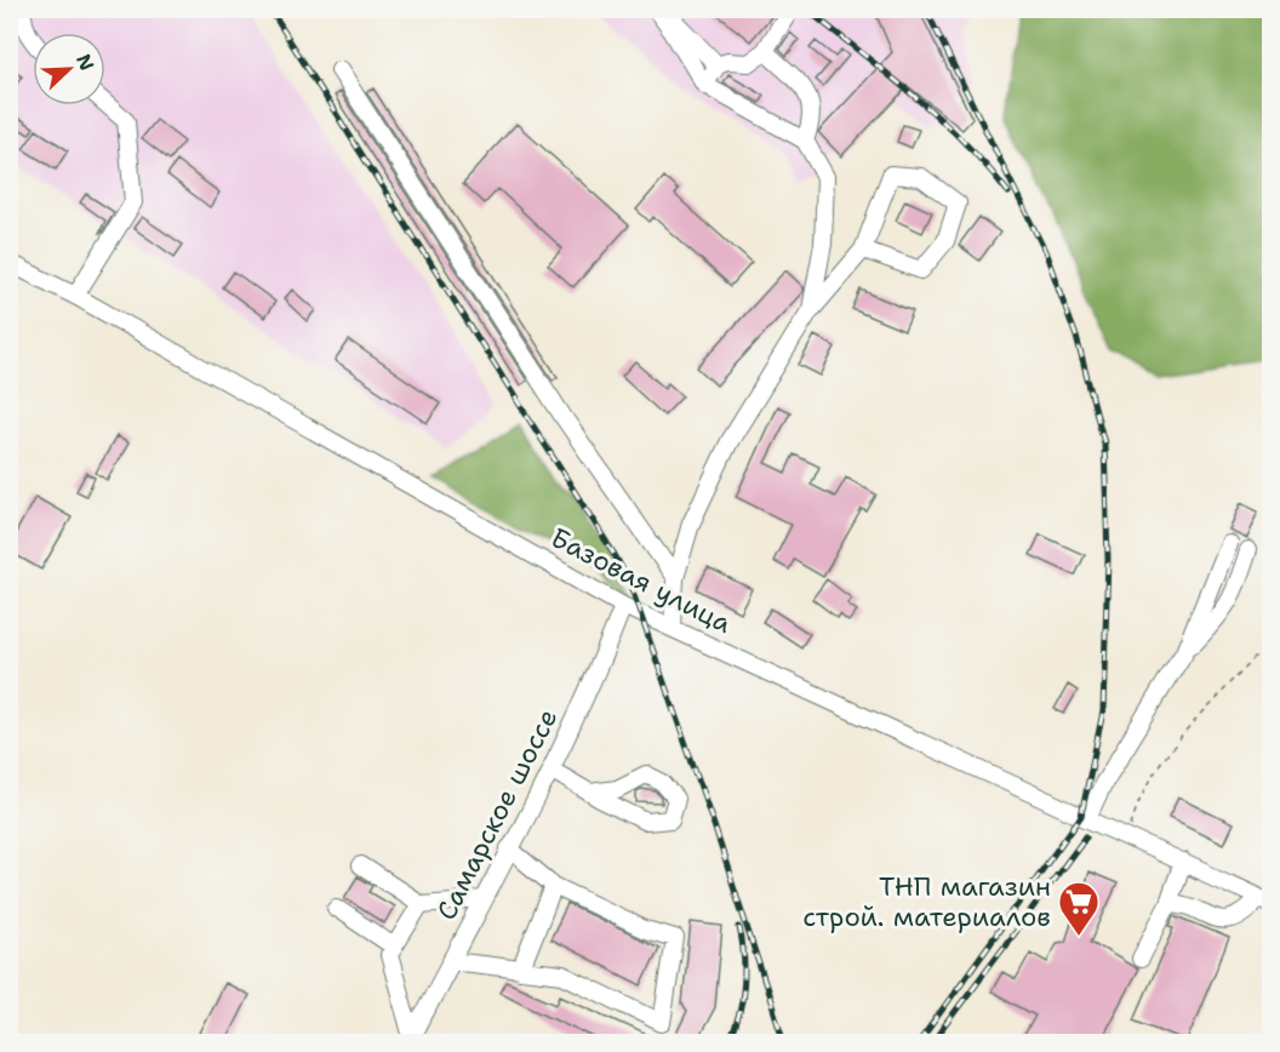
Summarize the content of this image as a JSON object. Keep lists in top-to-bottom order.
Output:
{
  "streets": {
    "street": ["Базовая улица", "Самарское шоссе"]
  },
  "crossings": [
    ["Базовая улица", "Самарское шоссе"]
  ],
  "places": {
    "supermarket": ["ТНП магазин строй. материалов"]
  },
  "north": "top right"
}
